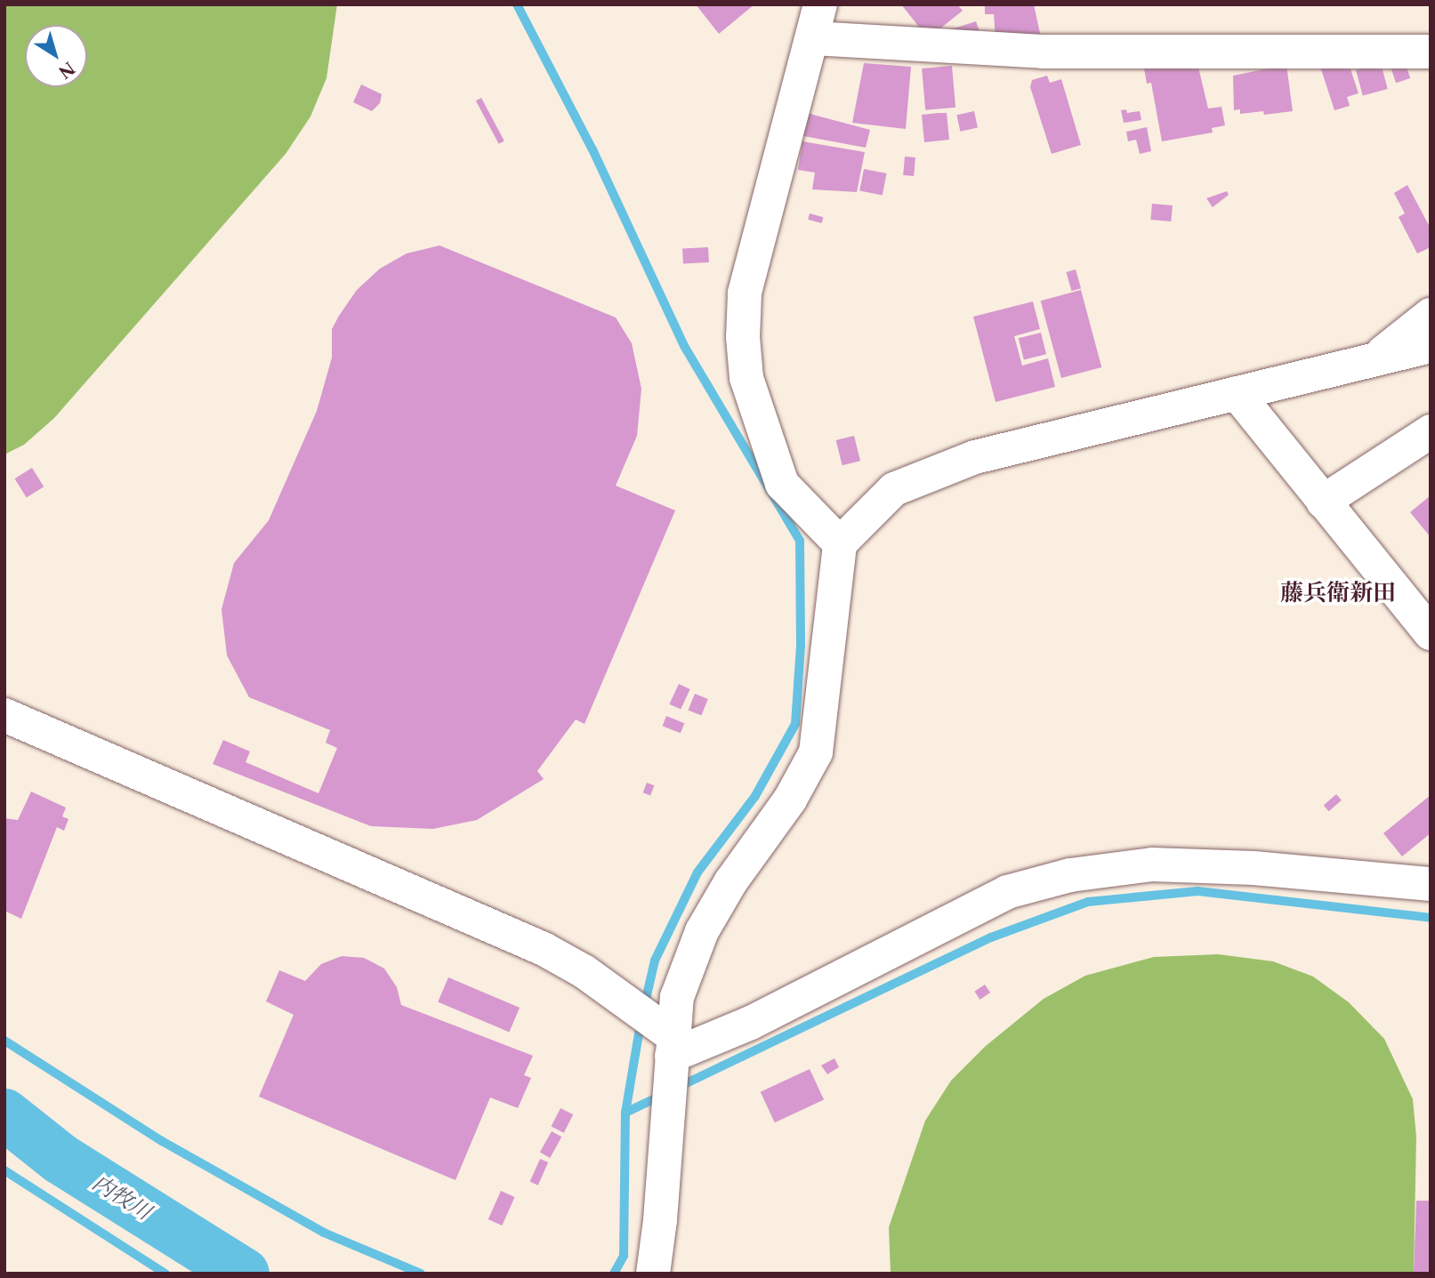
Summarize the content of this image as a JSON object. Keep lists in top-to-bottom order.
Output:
{
  "districts": ["藤兵衛新田"],
  "water": ["内牧川"],
  "north": "bottom right"
}
